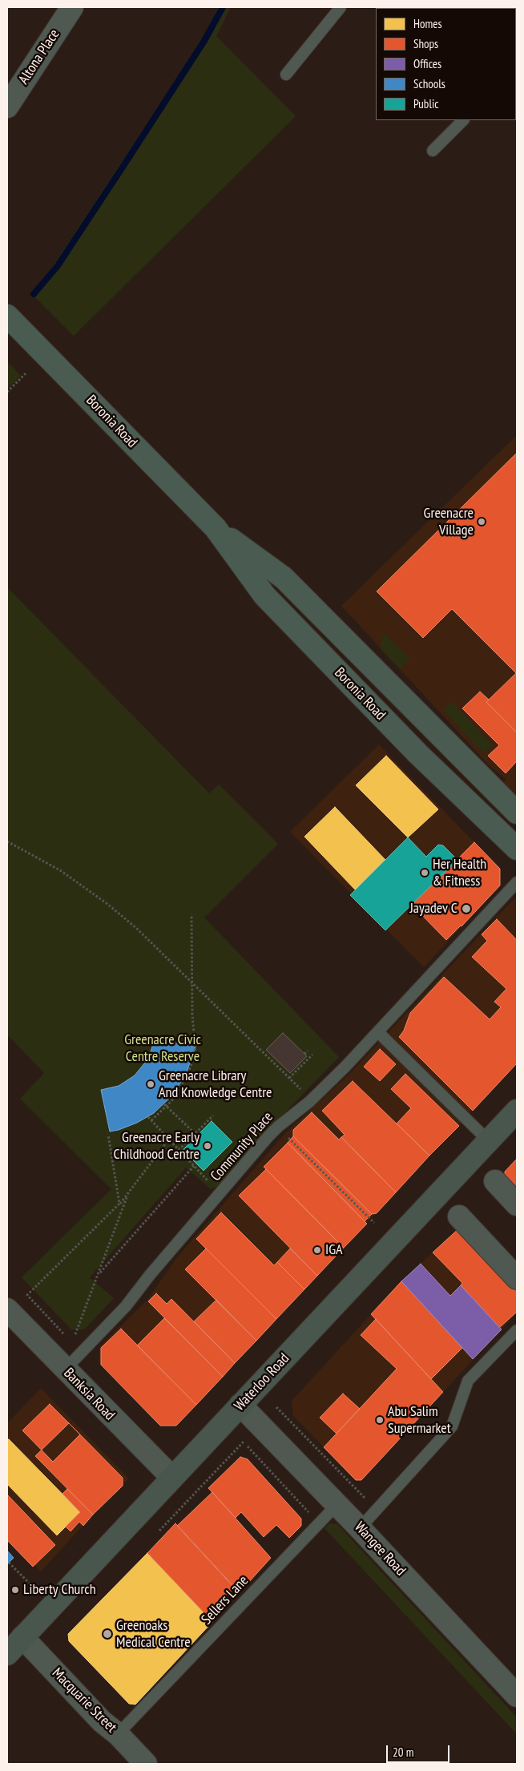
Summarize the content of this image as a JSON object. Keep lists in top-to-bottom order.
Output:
{
  "streets": {
    "main road": ["Boronia Road", "Waterloo Road"],
    "street": [
      "Altona Place",
      "Banksia Road",
      "Wangee Road",
      "Macquarie Street"
    ],
    "lane": ["Community Place", "Sellers Lane"]
  },
  "crossings": [
    ["Community Place", "Banksia Road"],
    ["Waterloo Road", "Banksia Road"],
    ["Waterloo Road", "Wangee Road"],
    ["Waterloo Road", "Macquarie Street"],
    ["Wangee Road", "Sellers Lane"],
    ["Sellers Lane", "Macquarie Street"]
  ],
  "parks": ["Greenacre Civic Centre Reserve"],
  "places": [
    "Greenacre Village",
    "Her Health & Fitness",
    "Jayadev C",
    "Greenacre Library And Knowledge Centre",
    "Greenacre Early Childhood Centre",
    "IGA",
    "Abu Salim Supermarket",
    "Liberty Church",
    "Greenoaks Medical Centre"
  ],
  "legend": [
    "Homes",
    "Shops",
    "Offices",
    "Schools",
    "Public"
  ],
  "scale_bar": "20 m"
}
